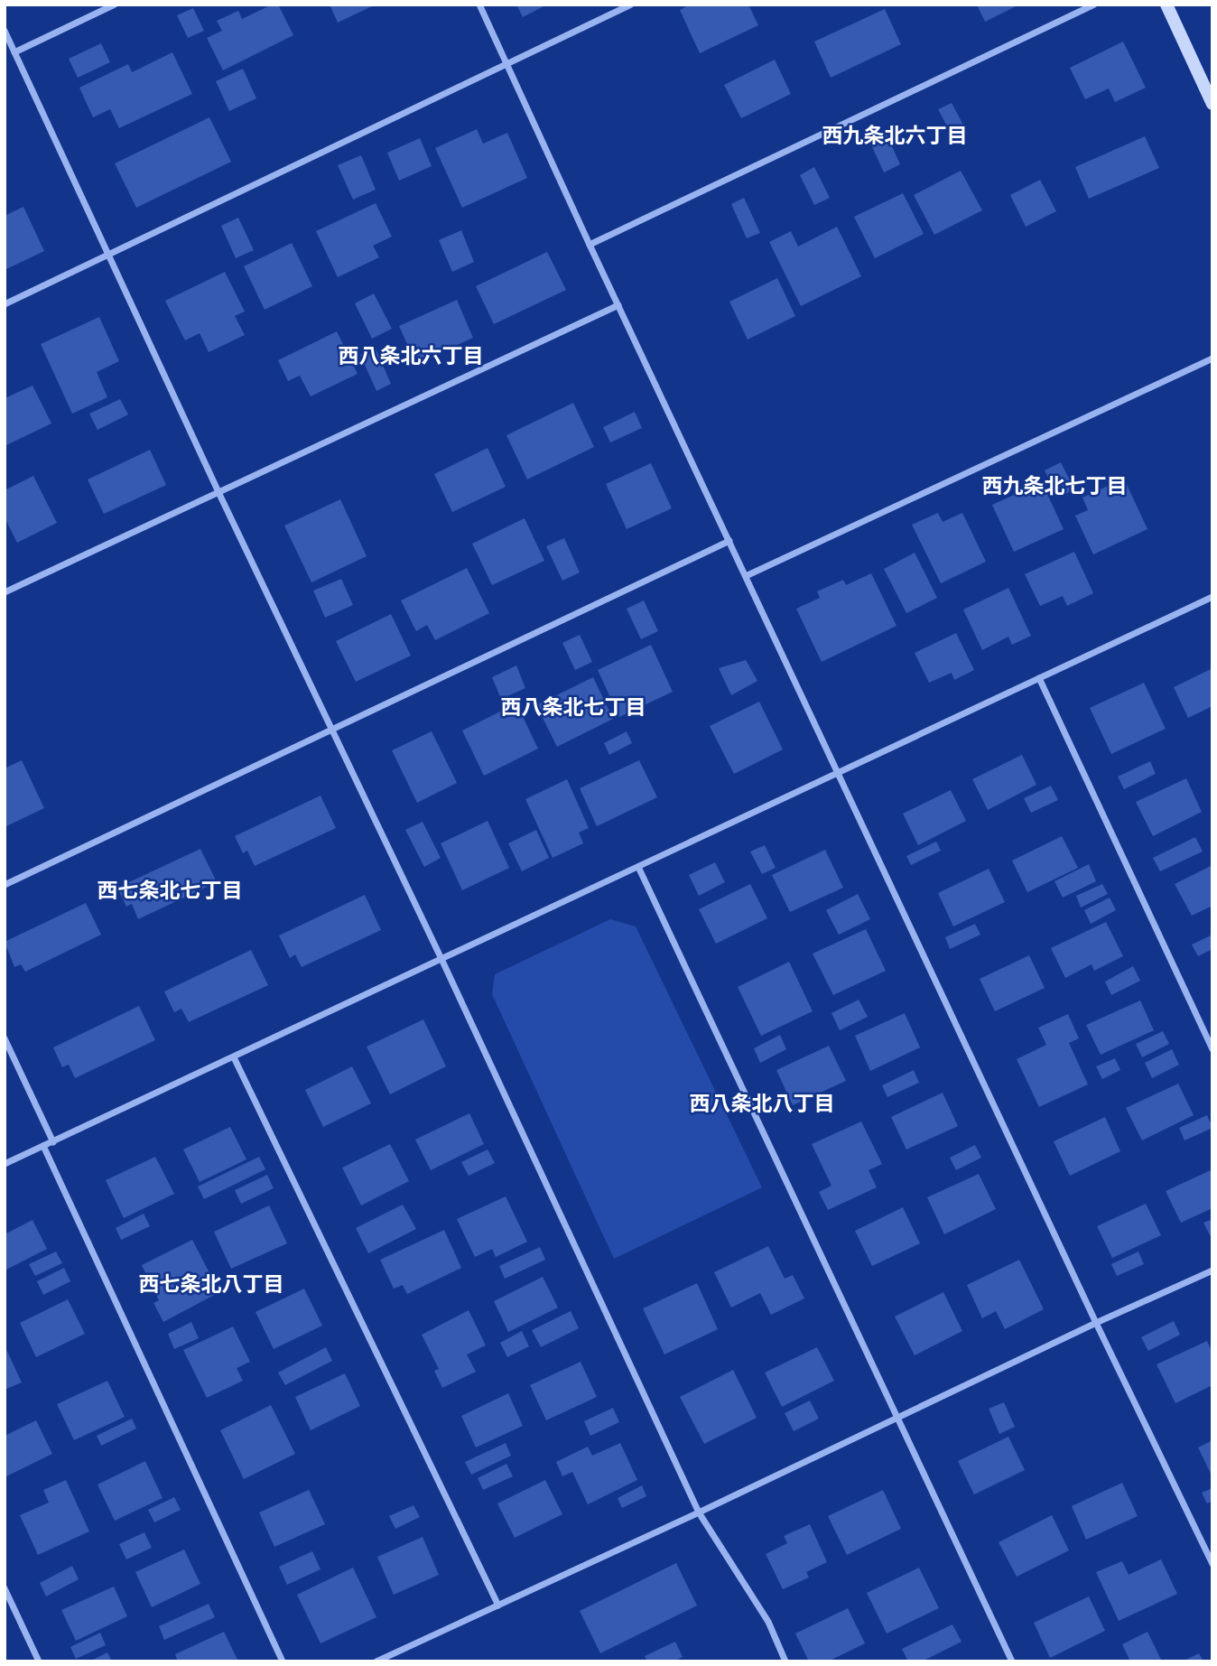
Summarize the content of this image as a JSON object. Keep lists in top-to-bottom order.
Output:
{
  "districts": [
    "西九条北六丁目",
    "西八条北六丁目",
    "西九条北七丁目",
    "西八条北七丁目",
    "西七条北七丁目",
    "西八条北八丁目",
    "西七条北八丁目"
  ]
}
